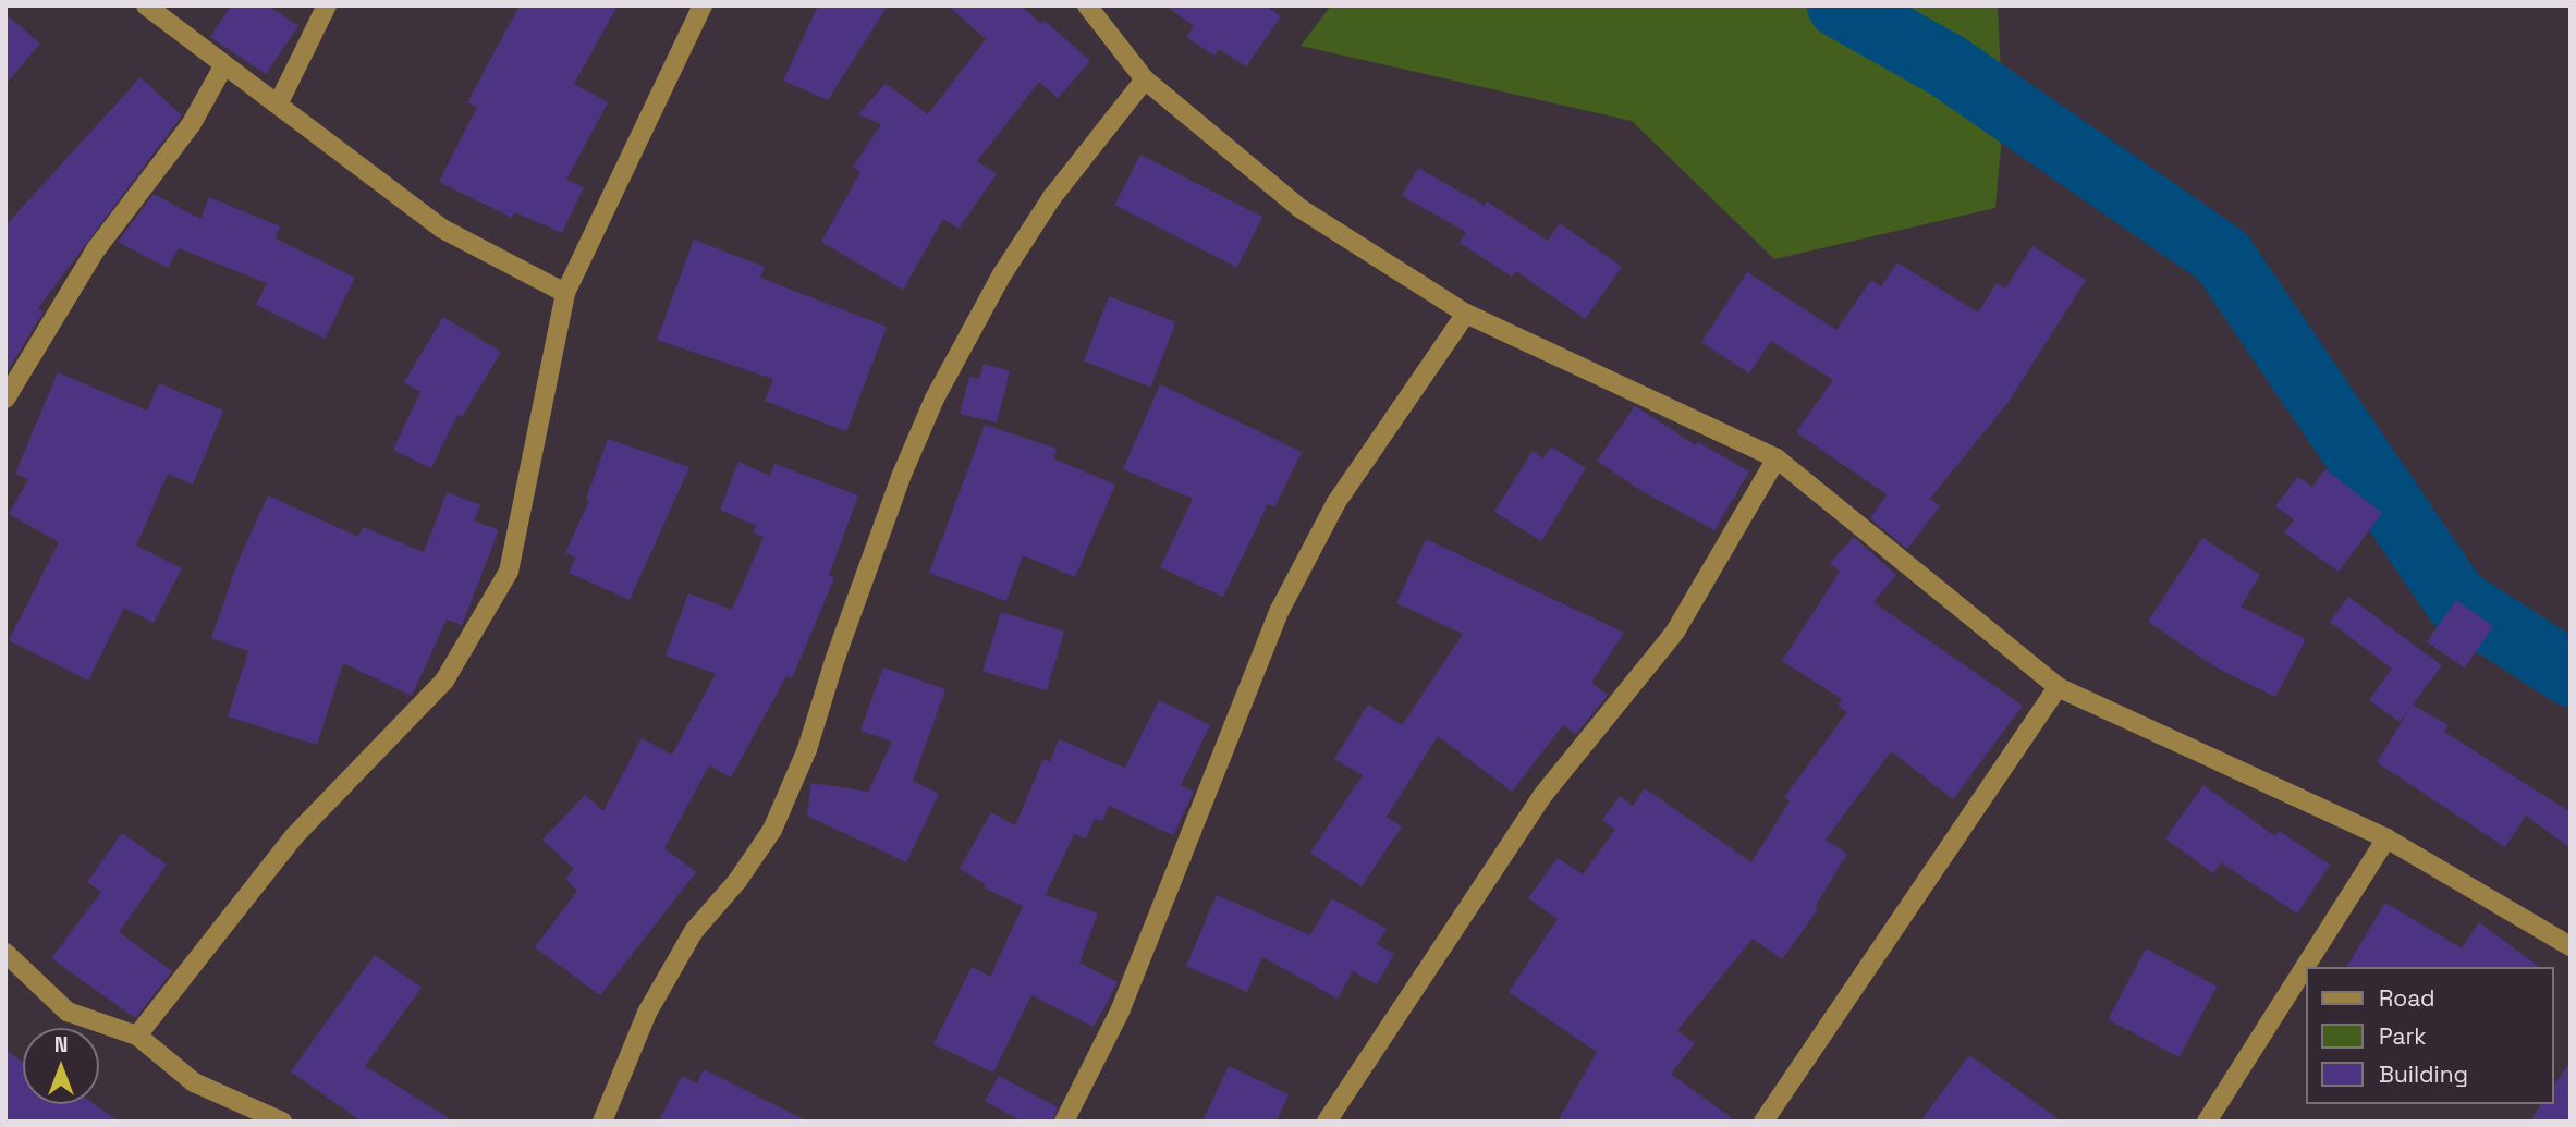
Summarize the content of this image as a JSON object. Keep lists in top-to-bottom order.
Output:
{
  "legend": ["Road", "Park", "Building"],
  "north": "top"
}
